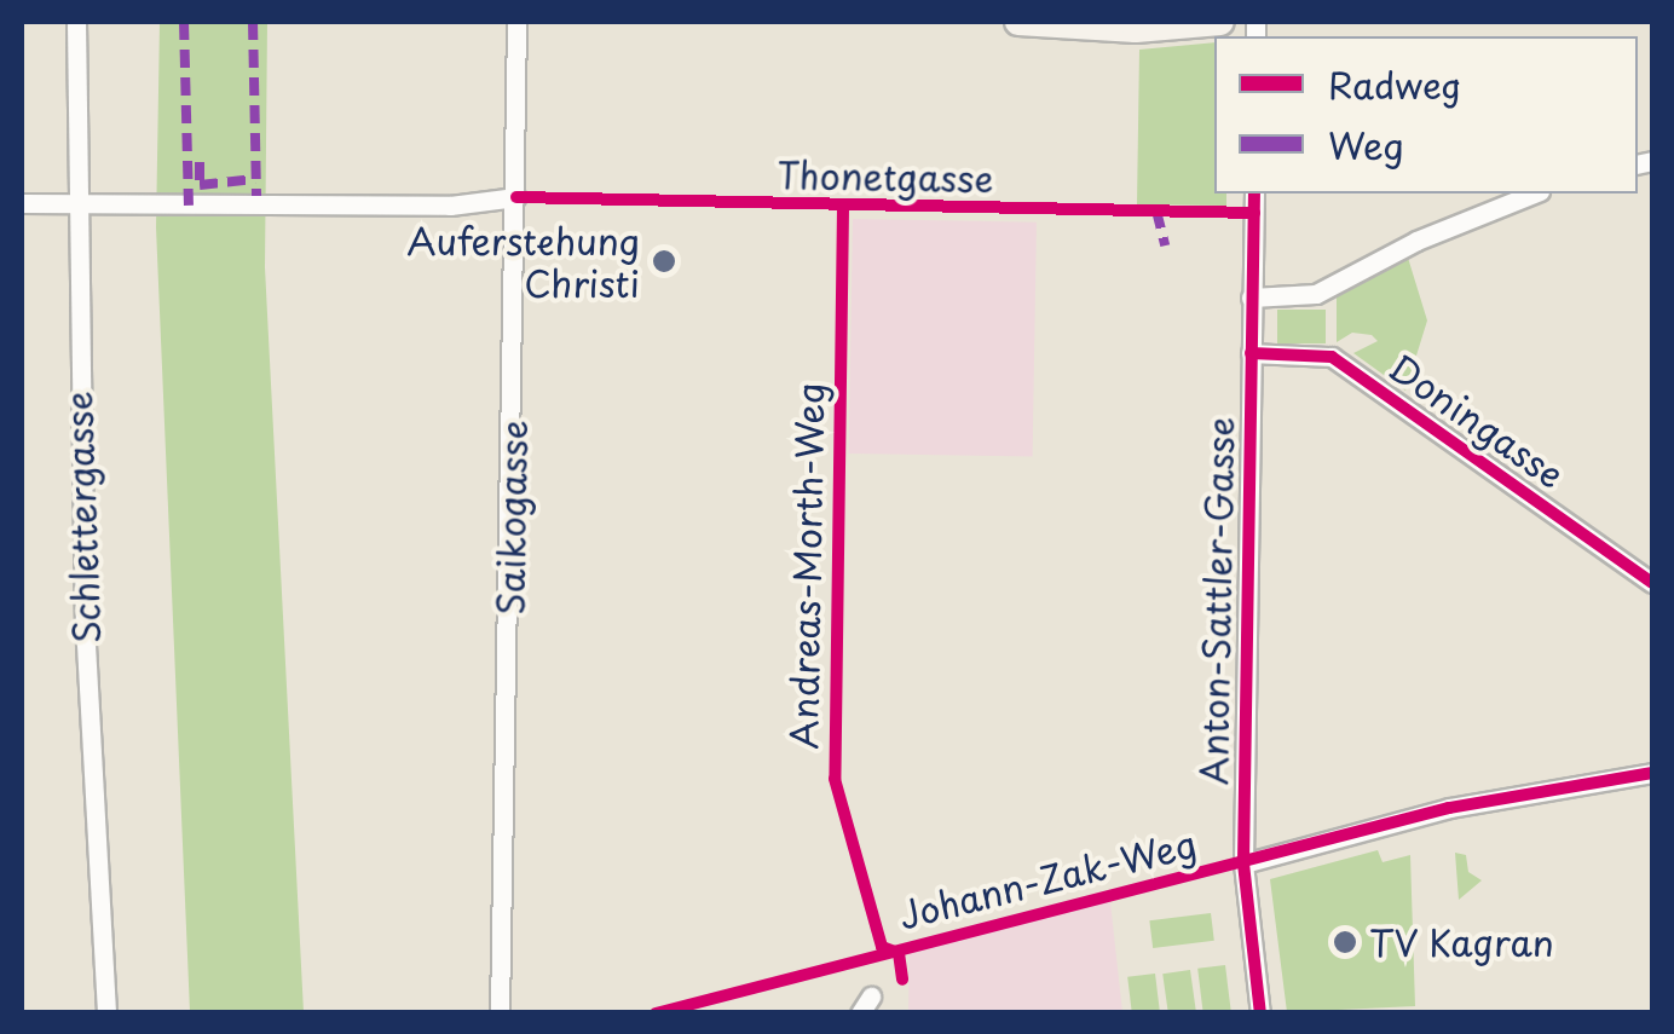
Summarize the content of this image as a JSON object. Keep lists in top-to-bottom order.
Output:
{
  "streets": {
    "street": [
      "Doningasse",
      "Schlettergasse",
      "Saikogasse",
      "Anton-Sattler-Gasse"
    ],
    "cycle path": ["Thonetgasse", "Johann-Zak-Weg"]
  },
  "crossings": [
    ["Doningasse", "Anton-Sattler-Gasse"]
  ],
  "places": ["Auferstehung Christi", "TV Kagran"],
  "legend": ["Radweg", "Weg"]
}
